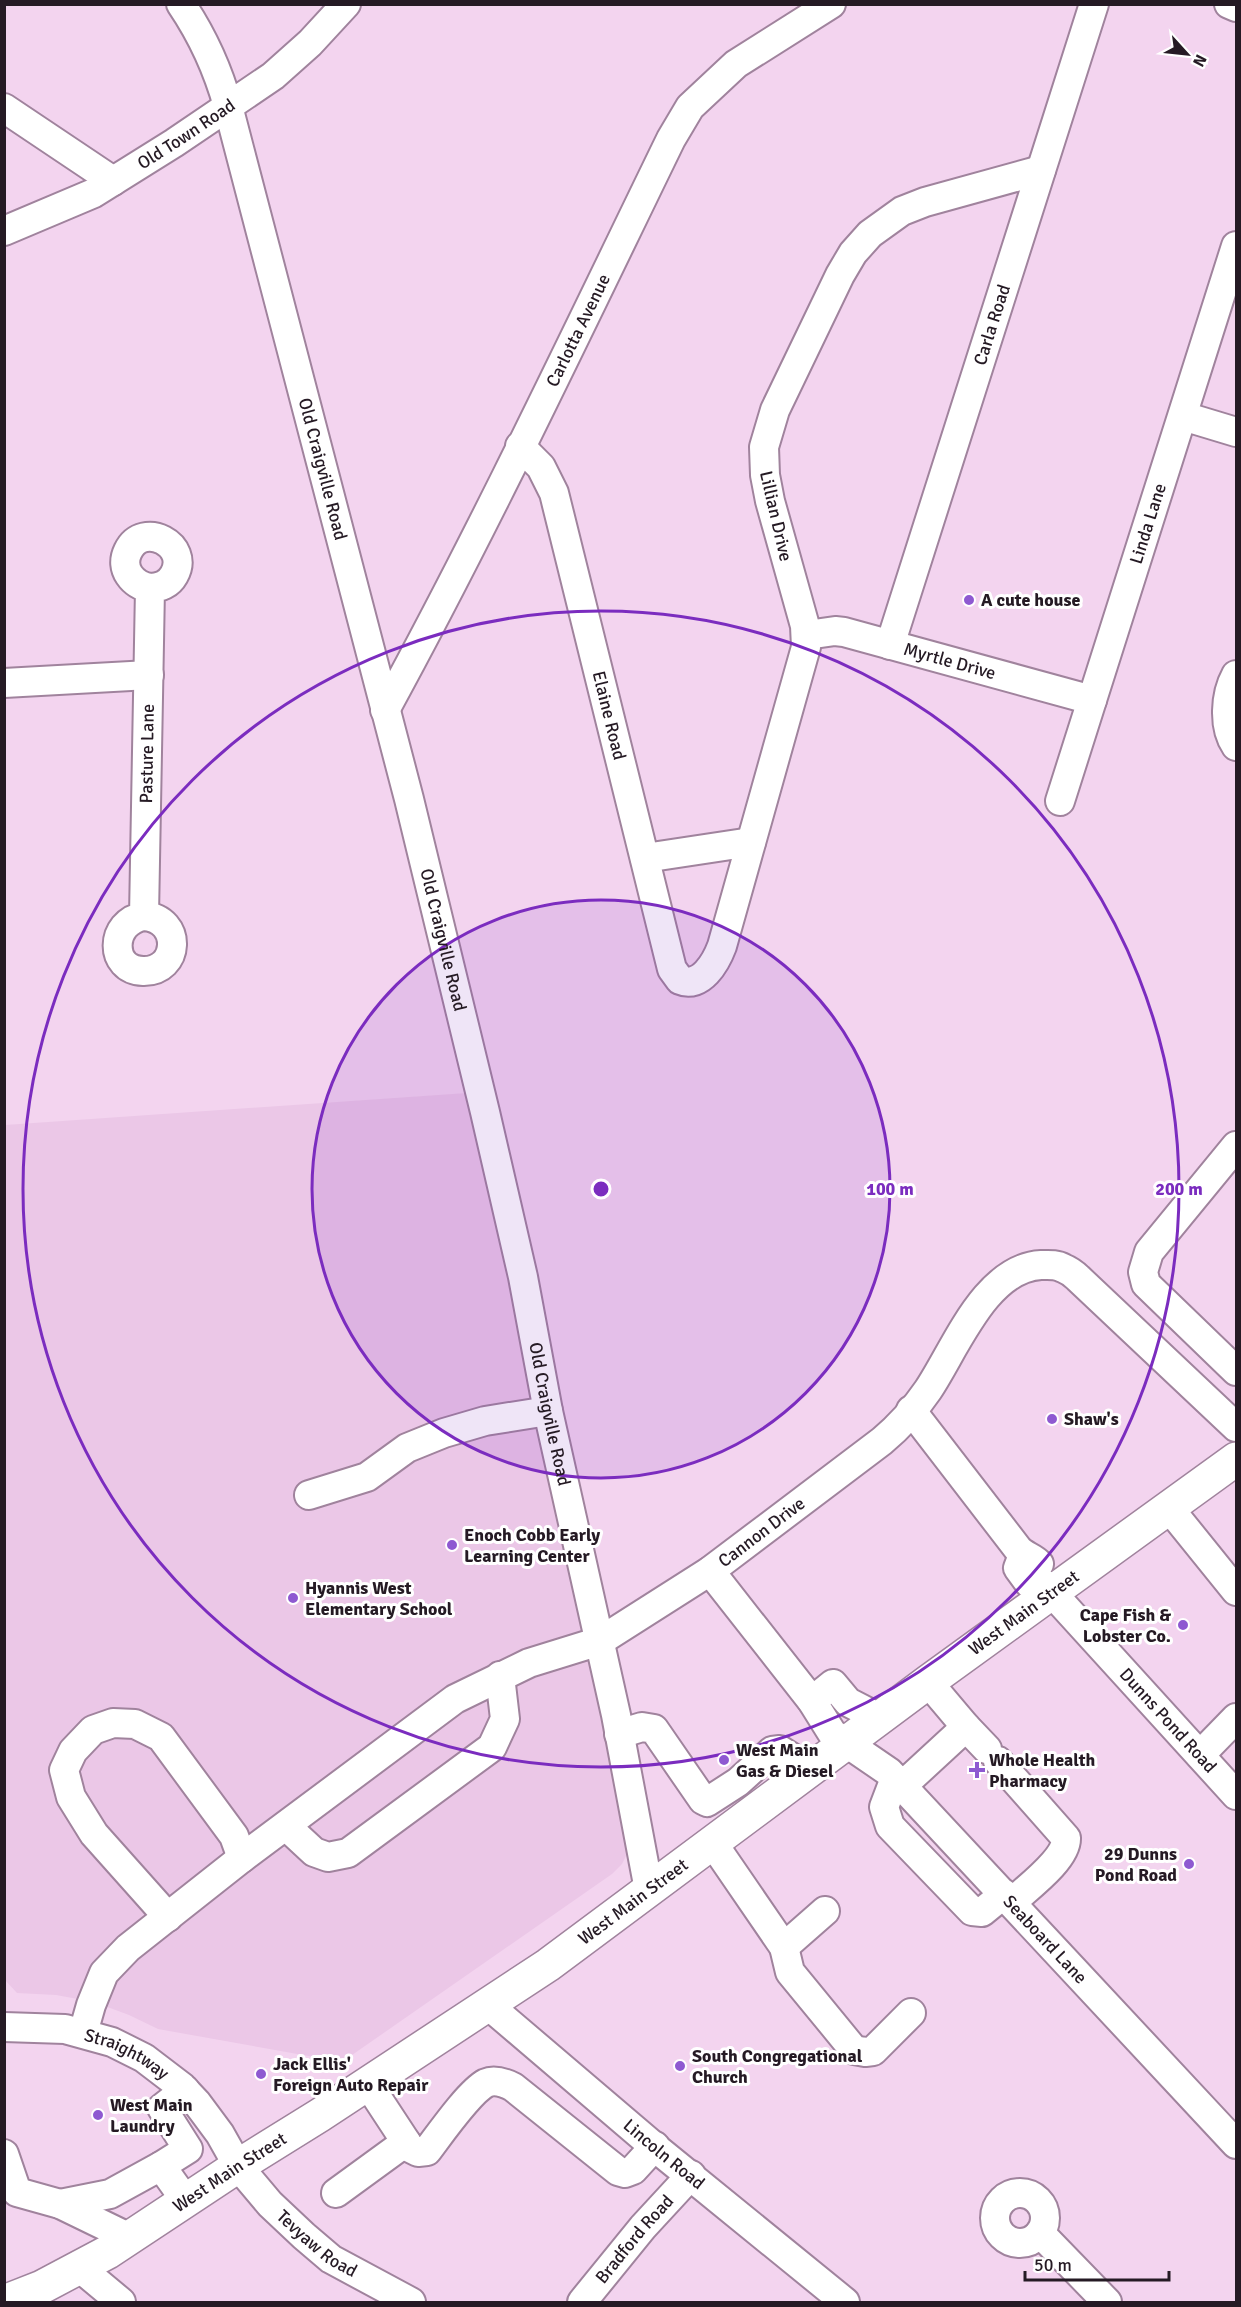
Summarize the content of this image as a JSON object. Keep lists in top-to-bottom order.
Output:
{
  "streets": {
    "main road": ["West Main Street"],
    "street": [
      "Old Town Road",
      "Carla Road",
      "Carlotta Avenue",
      "Old Craigville Road",
      "Lillian Drive",
      "Linda Lane",
      "Myrtle Drive",
      "Elaine Road",
      "Pasture Lane",
      "Cannon Drive",
      "Dunns Pond Road",
      "Seaboard Lane",
      "Straightway",
      "Lincoln Road",
      "Bradford Road",
      "Tevyaw Road"
    ]
  },
  "crossings": [
    ["Old Town Road", "Old Craigville Road"],
    ["Carla Road", "Lillian Drive"],
    ["Carla Road", "Myrtle Drive"],
    ["Carlotta Avenue", "Old Craigville Road"],
    ["Carlotta Avenue", "Elaine Road"],
    ["Old Craigville Road", "Cannon Drive"],
    ["Old Craigville Road", "West Main Street"],
    ["Lillian Drive", "Myrtle Drive"],
    ["Lillian Drive", "Elaine Road"],
    ["Linda Lane", "Myrtle Drive"],
    ["Cannon Drive", "Dunns Pond Road"],
    ["Cannon Drive", "Straightway"],
    ["West Main Street", "Dunns Pond Road"],
    ["West Main Street", "Straightway"],
    ["West Main Street", "Lincoln Road"],
    ["West Main Street", "Tevyaw Road"],
    ["Straightway", "Tevyaw Road"],
    ["Lincoln Road", "Bradford Road"]
  ],
  "places": {
    "other": [
      "A cute house",
      "Shaw's",
      "Enoch Cobb Early Learning Center",
      "Hyannis West Elementary School",
      "Cape Fish & Lobster Co.",
      "West Main Gas & Diesel",
      "29 Dunns Pond Road",
      "South Congregational Church",
      "Jack Ellis' Foreign Auto Repair",
      "West Main Laundry"
    ],
    "health": ["Whole Health Pharmacy"]
  },
  "scale_bar": "50 m",
  "north": "bottom right",
  "rings": ["100 m", "200 m"]
}
